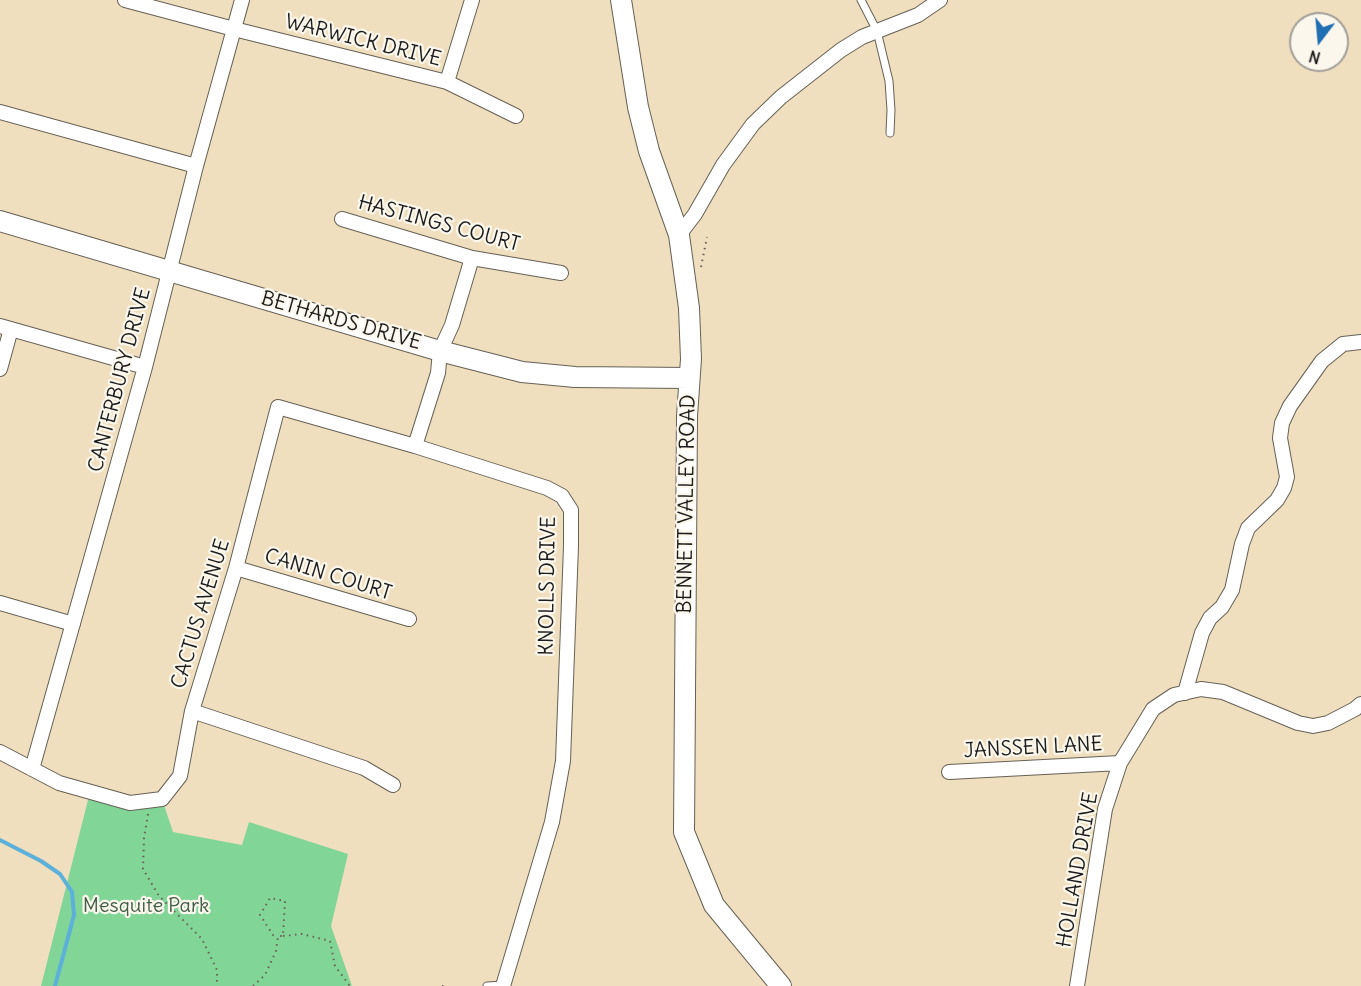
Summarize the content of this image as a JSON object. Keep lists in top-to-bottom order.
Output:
{
  "streets": {
    "street": [
      "WARWICK DRIVE",
      "HASTINGS COURT",
      "BETHARDS DRIVE",
      "CANTERBURY DRIVE",
      "BENNETT VALLEY ROAD",
      "CANIN COURT",
      "KNOLLS DRIVE",
      "CACTUS AVENUE",
      "JANSSEN LANE",
      "HOLLAND DRIVE"
    ]
  },
  "crossings": [
    ["WARWICK DRIVE", "CANTERBURY DRIVE"],
    ["BETHARDS DRIVE", "CANTERBURY DRIVE"],
    ["BETHARDS DRIVE", "BENNETT VALLEY ROAD"],
    ["CANIN COURT", "CACTUS AVENUE"],
    ["KNOLLS DRIVE", "CACTUS AVENUE"],
    ["JANSSEN LANE", "HOLLAND DRIVE"]
  ],
  "parks": ["Mesquite Park"],
  "north": "bottom"
}
